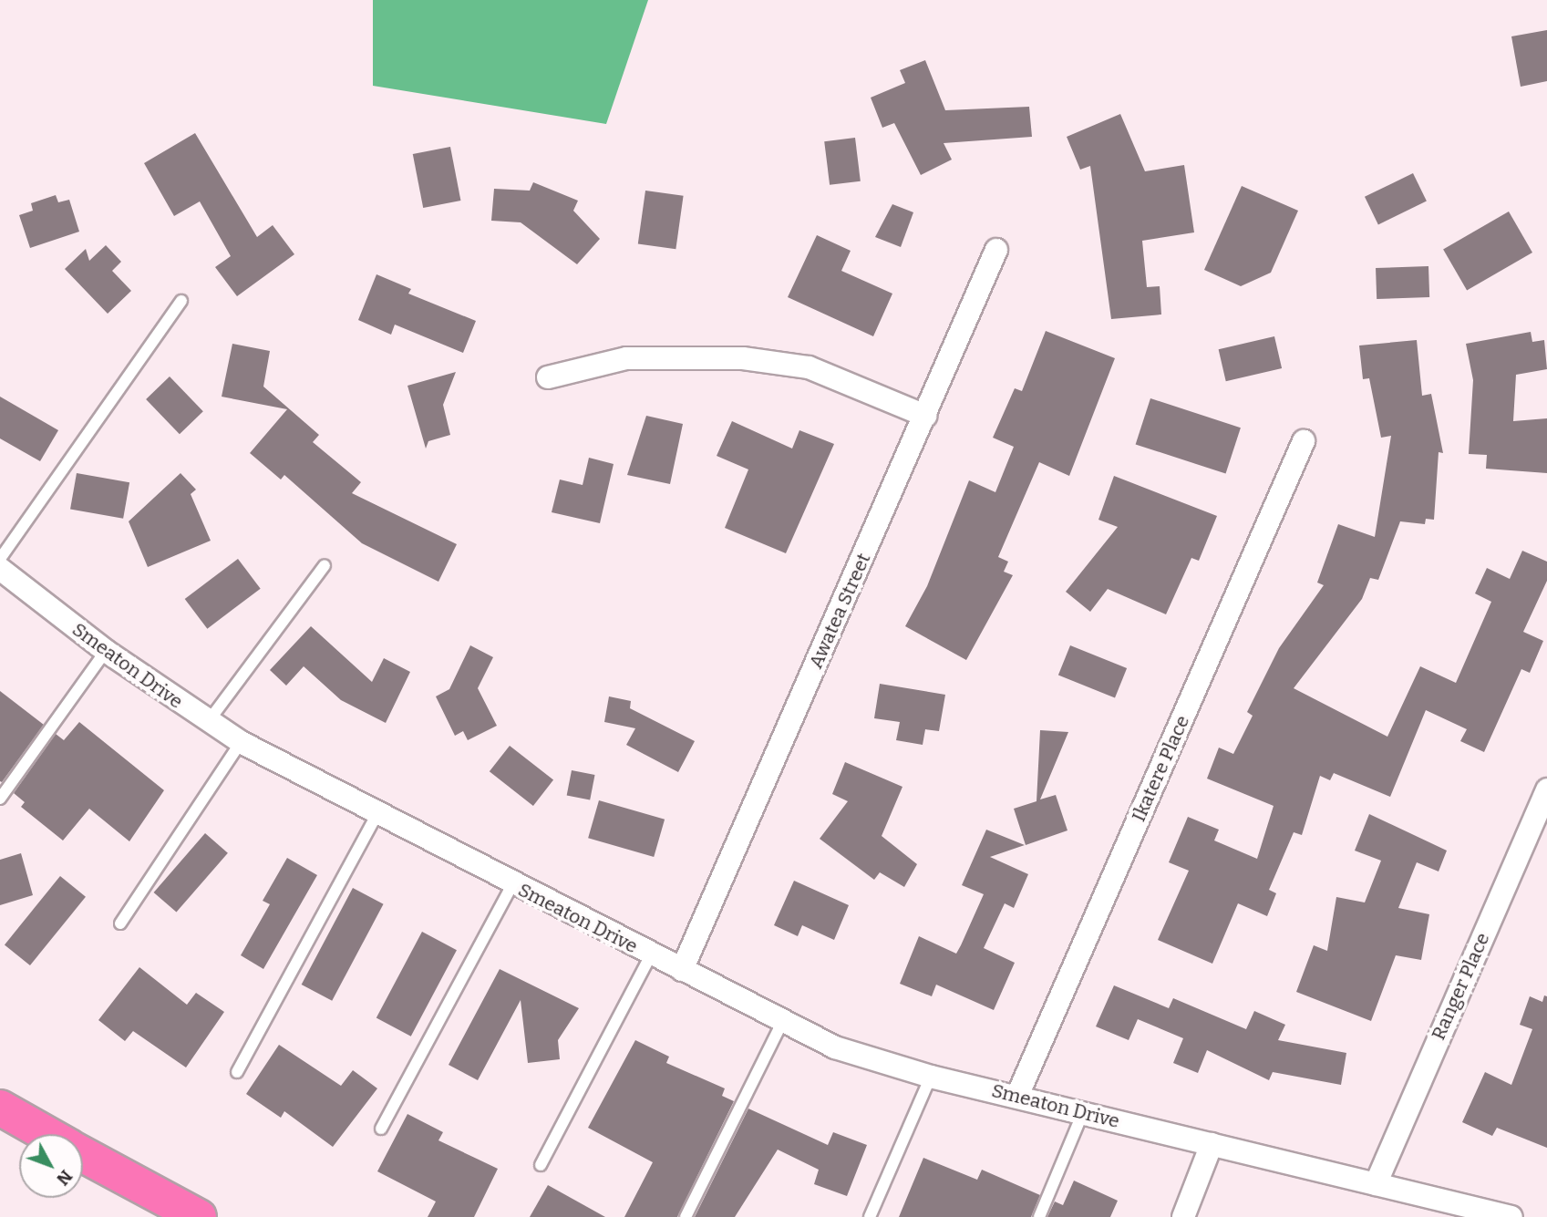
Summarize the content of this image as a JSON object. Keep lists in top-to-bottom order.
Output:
{
  "streets": {
    "street": [
      "Awatea Street",
      "Smeaton Drive",
      "Ikatere Place",
      "Ranger Place"
    ]
  },
  "crossings": [
    ["Awatea Street", "Smeaton Drive"],
    ["Smeaton Drive", "Ikatere Place"],
    ["Smeaton Drive", "Ranger Place"]
  ],
  "north": "bottom right"
}
